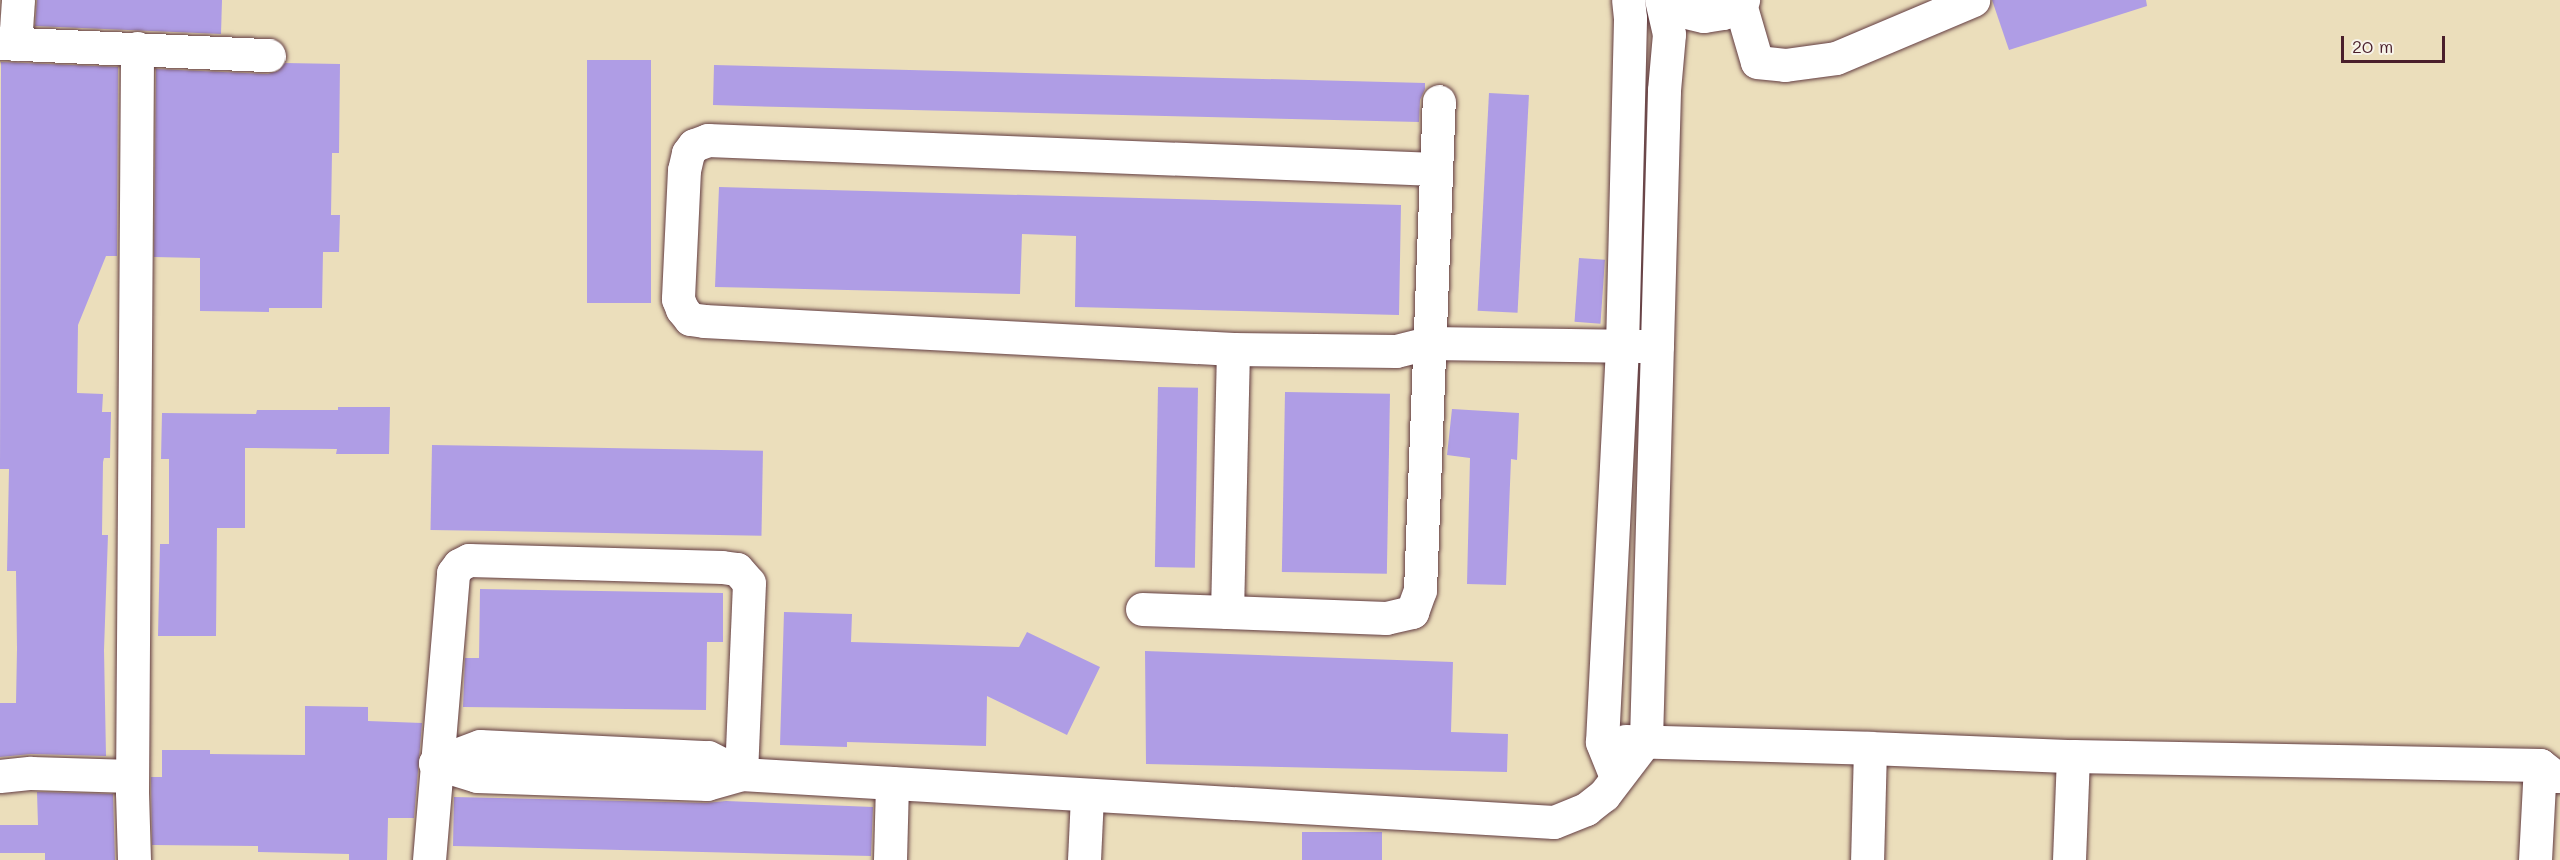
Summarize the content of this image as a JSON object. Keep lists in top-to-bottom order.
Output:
{
  "scale_bar": "20 m"
}
